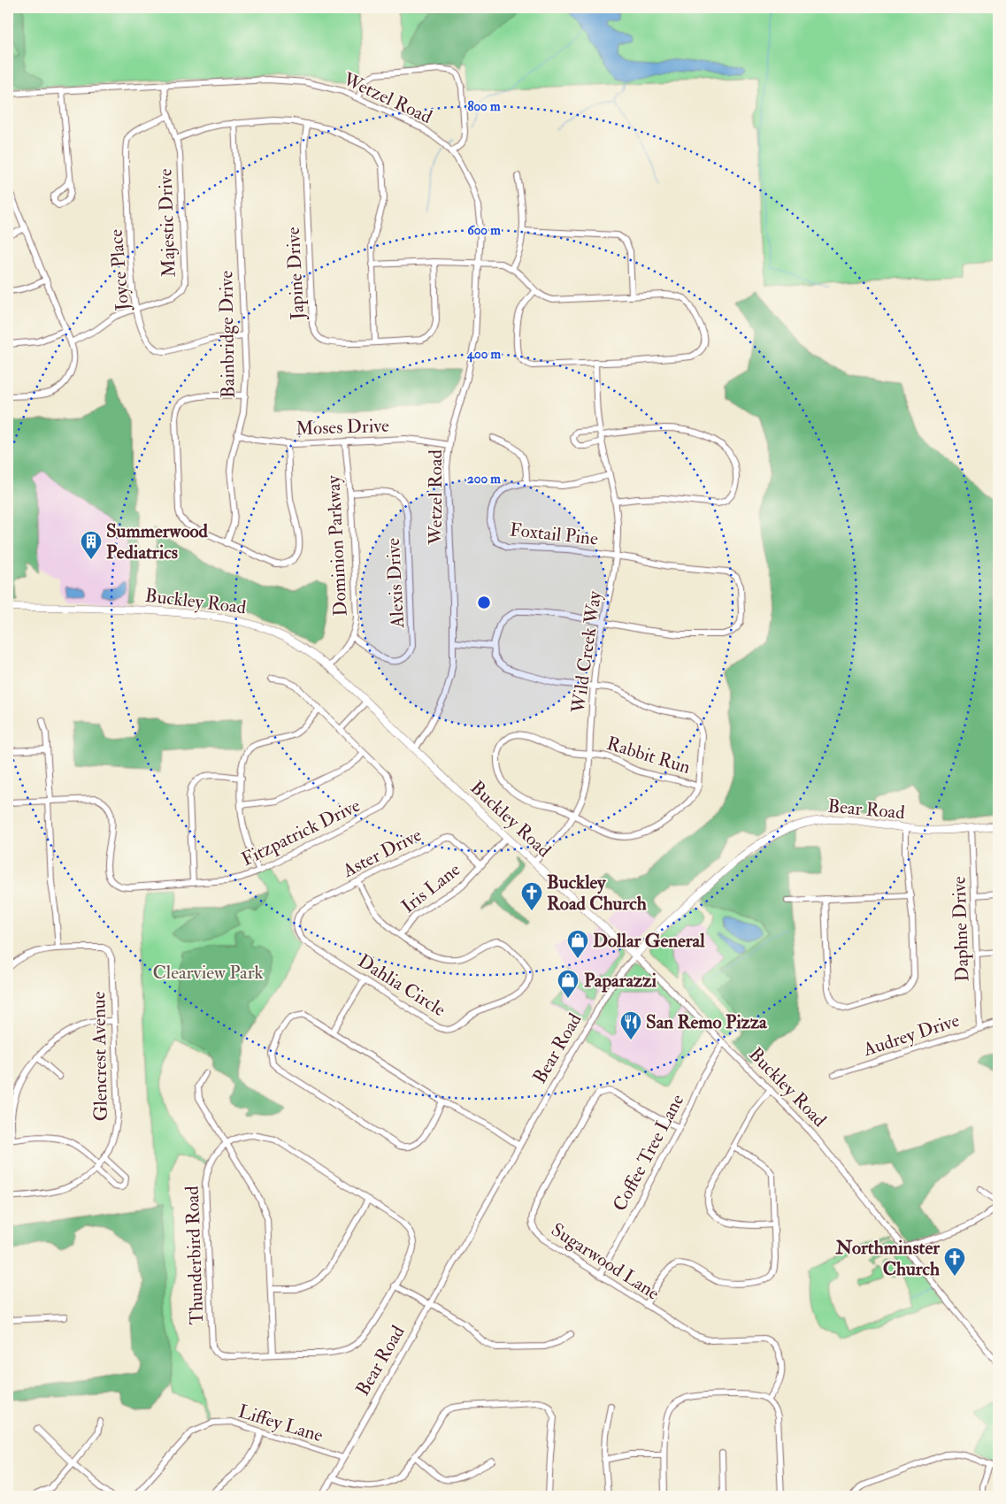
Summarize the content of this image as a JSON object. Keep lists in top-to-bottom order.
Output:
{
  "streets": {
    "main road": ["Buckley Road", "Bear Road"],
    "street": [
      "Wetzel Road",
      "Majestic Drive",
      "Joyce Place",
      "Japine Drive",
      "Bainbridge Drive",
      "Moses Drive",
      "Foxtail Pine",
      "Dominion Parkway",
      "Alexis Drive",
      "Wild Creek Way",
      "Rabbit Run",
      "Fitzpatrick Drive",
      "Aster Drive",
      "Iris Lane",
      "Daphne Drive",
      "Dahlia Circle",
      "Audrey Drive",
      "Glencrest Avenue",
      "Coffee Tree Lane",
      "Thunderbird Road",
      "Sugarwood Lane",
      "Liffey Lane"
    ]
  },
  "crossings": [
    ["Wetzel Road", "Majestic Drive"],
    ["Wetzel Road", "Moses Drive"],
    ["Wetzel Road", "Buckley Road"],
    ["Majestic Drive", "Joyce Place"],
    ["Joyce Place", "Bainbridge Drive"],
    ["Bainbridge Drive", "Moses Drive"],
    ["Moses Drive", "Dominion Parkway"],
    ["Foxtail Pine", "Wild Creek Way"],
    ["Dominion Parkway", "Alexis Drive"],
    ["Dominion Parkway", "Buckley Road"],
    ["Buckley Road", "Wild Creek Way"],
    ["Buckley Road", "Bear Road"],
    ["Buckley Road", "Iris Lane"],
    ["Buckley Road", "Coffee Tree Lane"],
    ["Wild Creek Way", "Rabbit Run"],
    ["Bear Road", "Daphne Drive"],
    ["Bear Road", "Liffey Lane"],
    ["Aster Drive", "Iris Lane"],
    ["Aster Drive", "Dahlia Circle"],
    ["Iris Lane", "Dahlia Circle"],
    ["Daphne Drive", "Audrey Drive"],
    ["Coffee Tree Lane", "Sugarwood Lane"]
  ],
  "parks": ["Clearview Park"],
  "places": {
    "building": ["Summerwood Pediatrics"],
    "church": ["Buckley Road Church", "Northminster Church"],
    "shop": ["Dollar General", "Paparazzi"],
    "restaurant": ["San Remo Pizza"]
  },
  "rings": [
    "800 m",
    "600 m",
    "400 m",
    "200 m"
  ]
}
